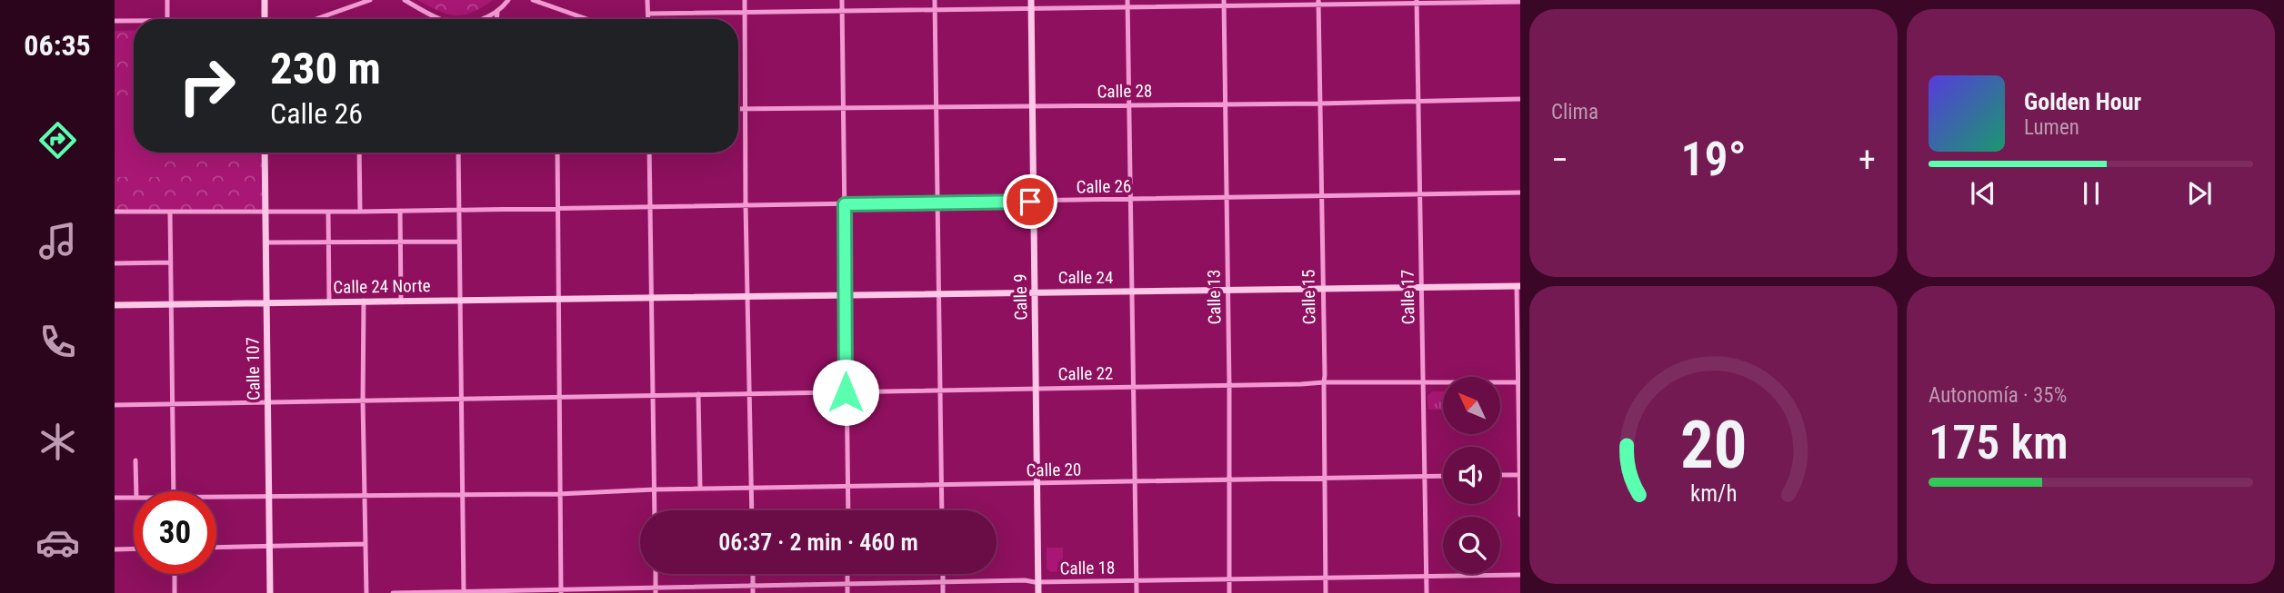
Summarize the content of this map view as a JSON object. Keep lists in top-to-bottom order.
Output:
{
  "streets": {
    "street": [
      "Calle 28",
      "Calle 26",
      "Calle 24",
      "Calle 24 Norte",
      "Calle 9",
      "Calle 13",
      "Calle 15",
      "Calle 17",
      "Calle 107",
      "Calle 22",
      "Calle 20",
      "Calle 18"
    ]
  },
  "crossings": [
    ["Calle 28", "Calle 9"],
    ["Calle 28", "Calle 13"],
    ["Calle 28", "Calle 15"],
    ["Calle 28", "Calle 17"],
    ["Calle 26", "Calle 9"],
    ["Calle 26", "Calle 13"],
    ["Calle 26", "Calle 15"],
    ["Calle 26", "Calle 17"],
    ["Calle 26", "Calle 107"],
    ["Calle 24", "Calle 24 Norte"],
    ["Calle 24", "Calle 9"],
    ["Calle 24", "Calle 13"],
    ["Calle 24", "Calle 15"],
    ["Calle 24", "Calle 17"],
    ["Calle 24 Norte", "Calle 107"],
    ["Calle 9", "Calle 22"],
    ["Calle 9", "Calle 20"],
    ["Calle 9", "Calle 18"],
    ["Calle 13", "Calle 22"],
    ["Calle 13", "Calle 20"],
    ["Calle 13", "Calle 18"],
    ["Calle 15", "Calle 22"],
    ["Calle 15", "Calle 20"],
    ["Calle 15", "Calle 18"],
    ["Calle 17", "Calle 22"],
    ["Calle 17", "Calle 20"],
    ["Calle 17", "Calle 18"],
    ["Calle 107", "Calle 22"],
    ["Calle 107", "Calle 20"]
  ],
  "north": "top left",
  "page": {
    "tabs": "06:35",
    "tile": [
      "Clima",
      ["Autonomía · 35%", "175 km"]
    ],
    "turn": ["230 m", "Calle 26"],
    "song": ["Golden Hour", "Lumen"],
    "heat": ["−", "19°", "+"],
    "limit": "30",
    "trip": "06:37 · 2 min · 460 m",
    "gauge": ["20", "km/h"]
  }
}
